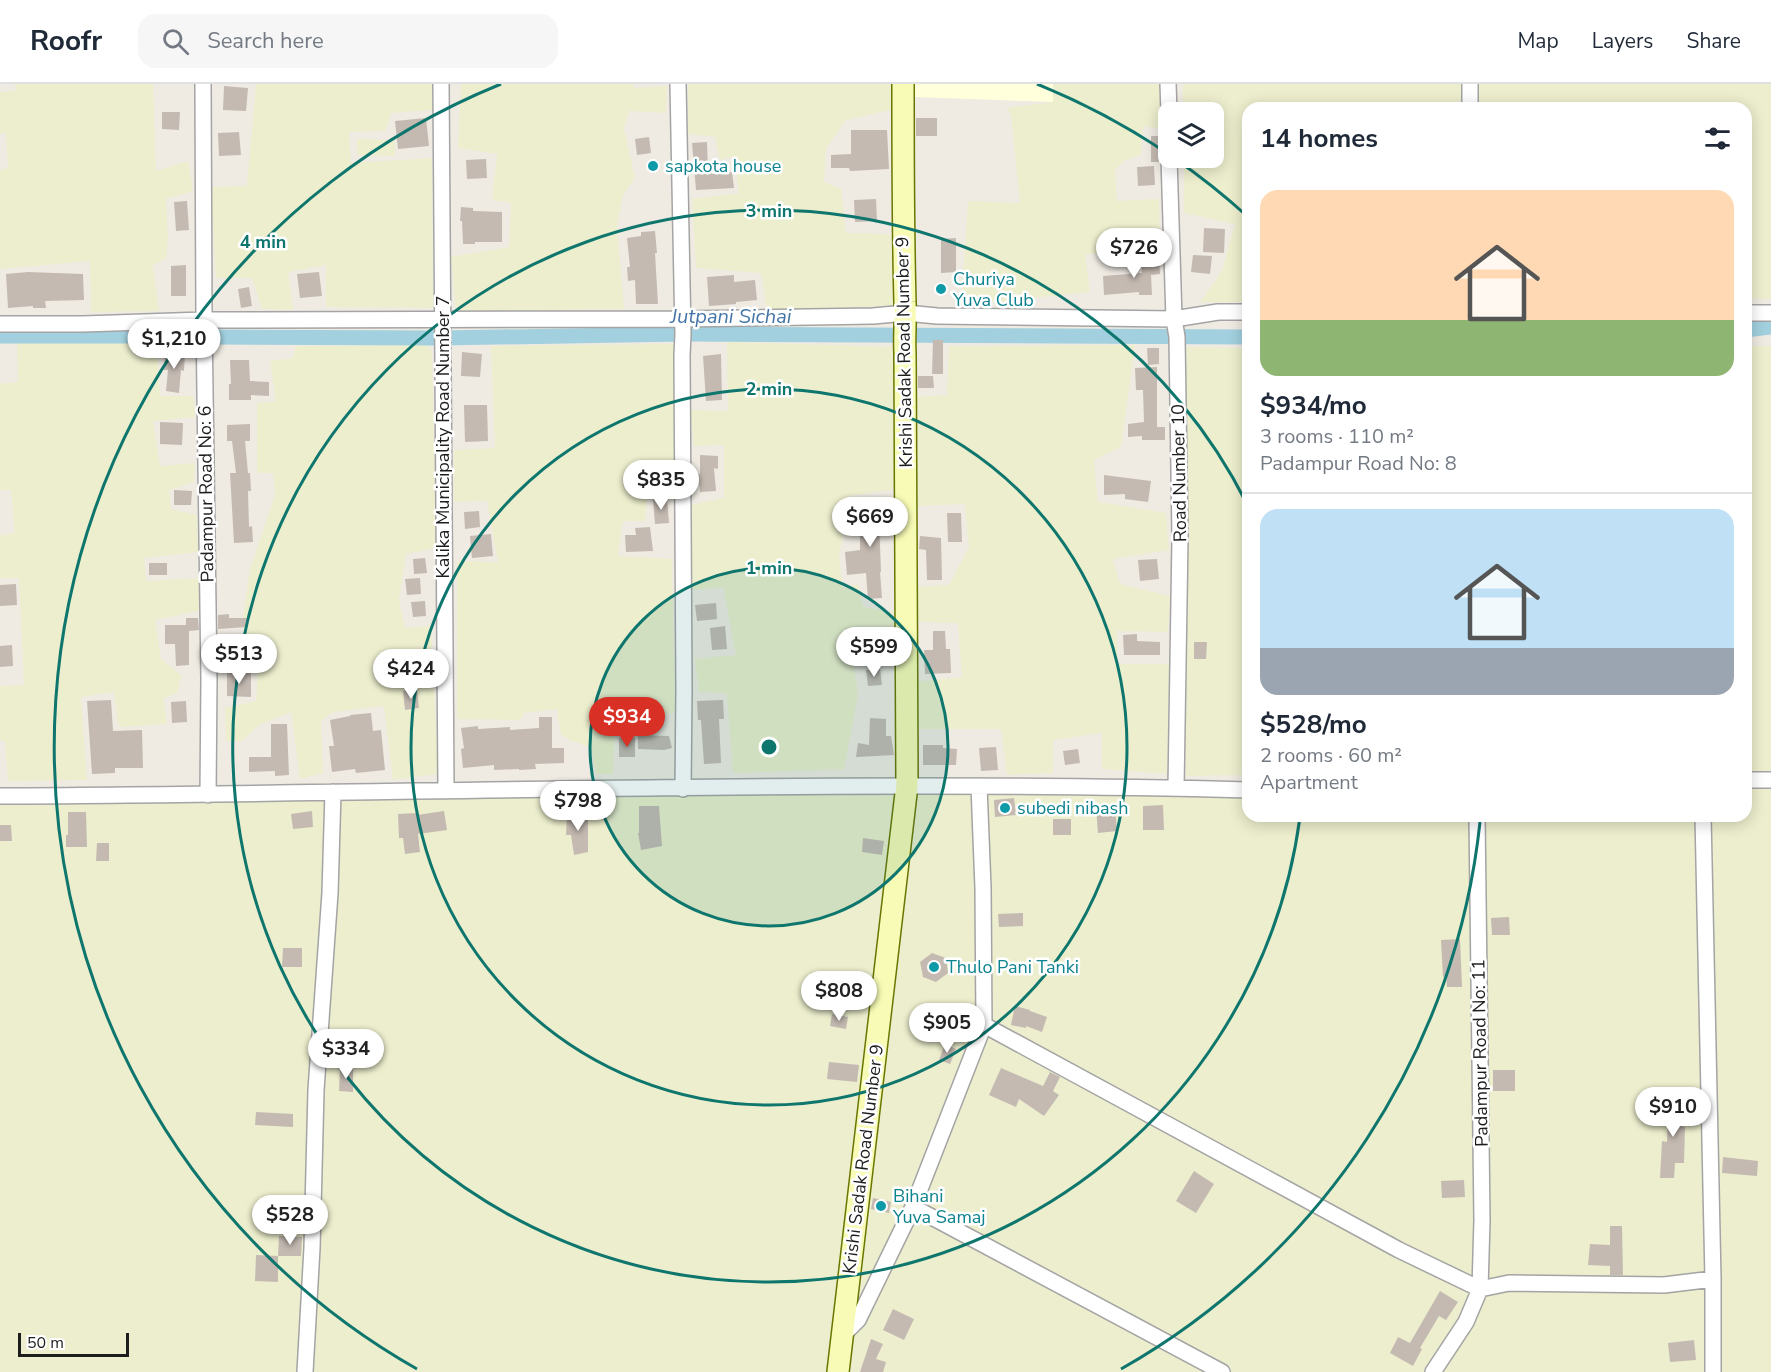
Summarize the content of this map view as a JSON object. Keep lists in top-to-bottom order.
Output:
{
  "streets": {
    "street": [
      "Krishi Sadak Road Number 9",
      "Kalika Municipality Road Number 7",
      "Road Number 10",
      "Padampur Road No: 6",
      "Padampur Road No: 11"
    ]
  },
  "water": ["Jutpani Sichai"],
  "places": [
    "sapkota house",
    "Churiya Yuva Club",
    "subedi nibash",
    "Thulo Pani Tanki",
    "Bihani Yuva Samaj"
  ],
  "scale_bar": "50 m",
  "page": {
    "header": "Roofr",
    "search": "Search here",
    "nav": ["Map", "Layers", "Share"],
    "heading": "14 homes",
    "list": [
      {
        "name": "$934/mo",
        "note": "3 rooms · 110 m² · Padampur Road No: 8"
      },
      {
        "name": "$528/mo",
        "note": "2 rooms · 60 m² · Apartment"
      }
    ],
    "price": [
      "$726",
      "$1,210",
      "$835",
      "$669",
      "$599",
      "$513",
      "$424",
      "$934",
      "$798",
      "$808",
      "$905",
      "$334",
      "$910",
      "$528"
    ],
    "scale": "50 m"
  },
  "rings": [
    "3 min",
    "4 min",
    "2 min",
    "1 min"
  ]
}
